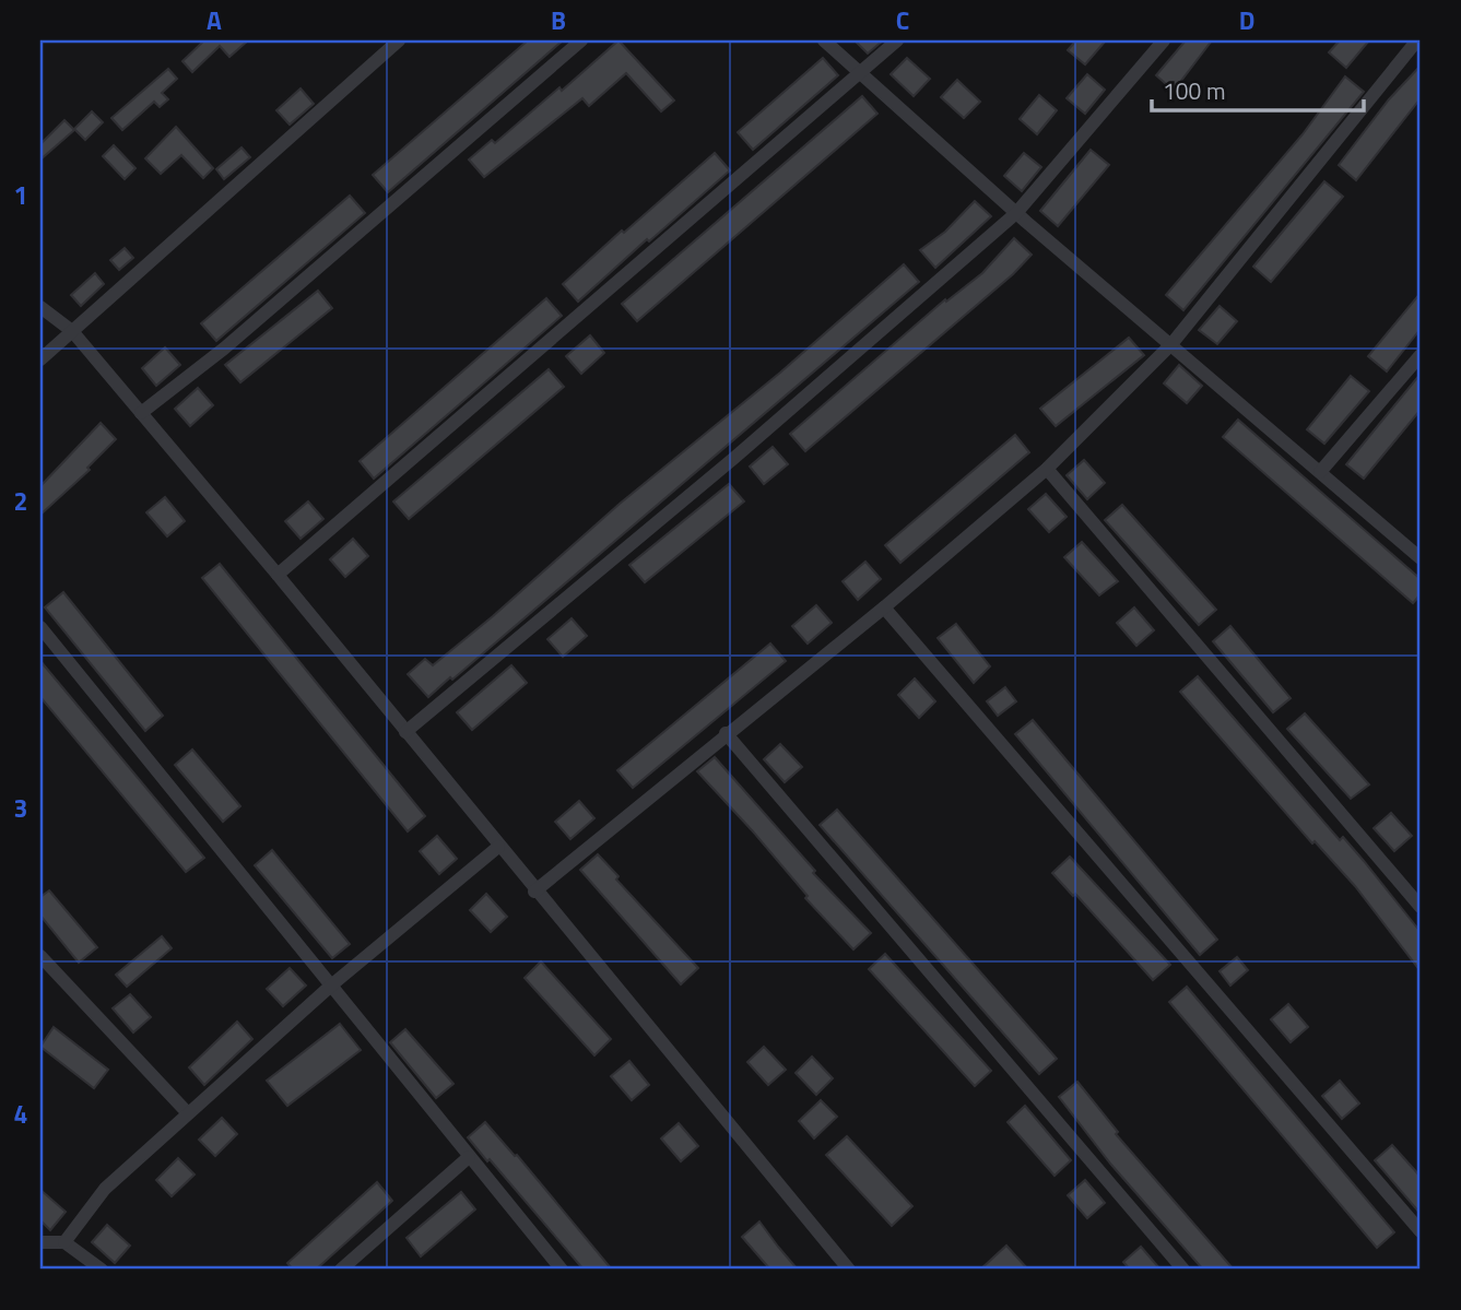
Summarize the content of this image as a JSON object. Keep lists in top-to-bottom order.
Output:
{
  "scale_bar": "100 m",
  "grid": {
    "columns": [
      "A",
      "B",
      "C",
      "D"
    ],
    "rows": [
      "1",
      "2",
      "3",
      "4"
    ]
  }
}
